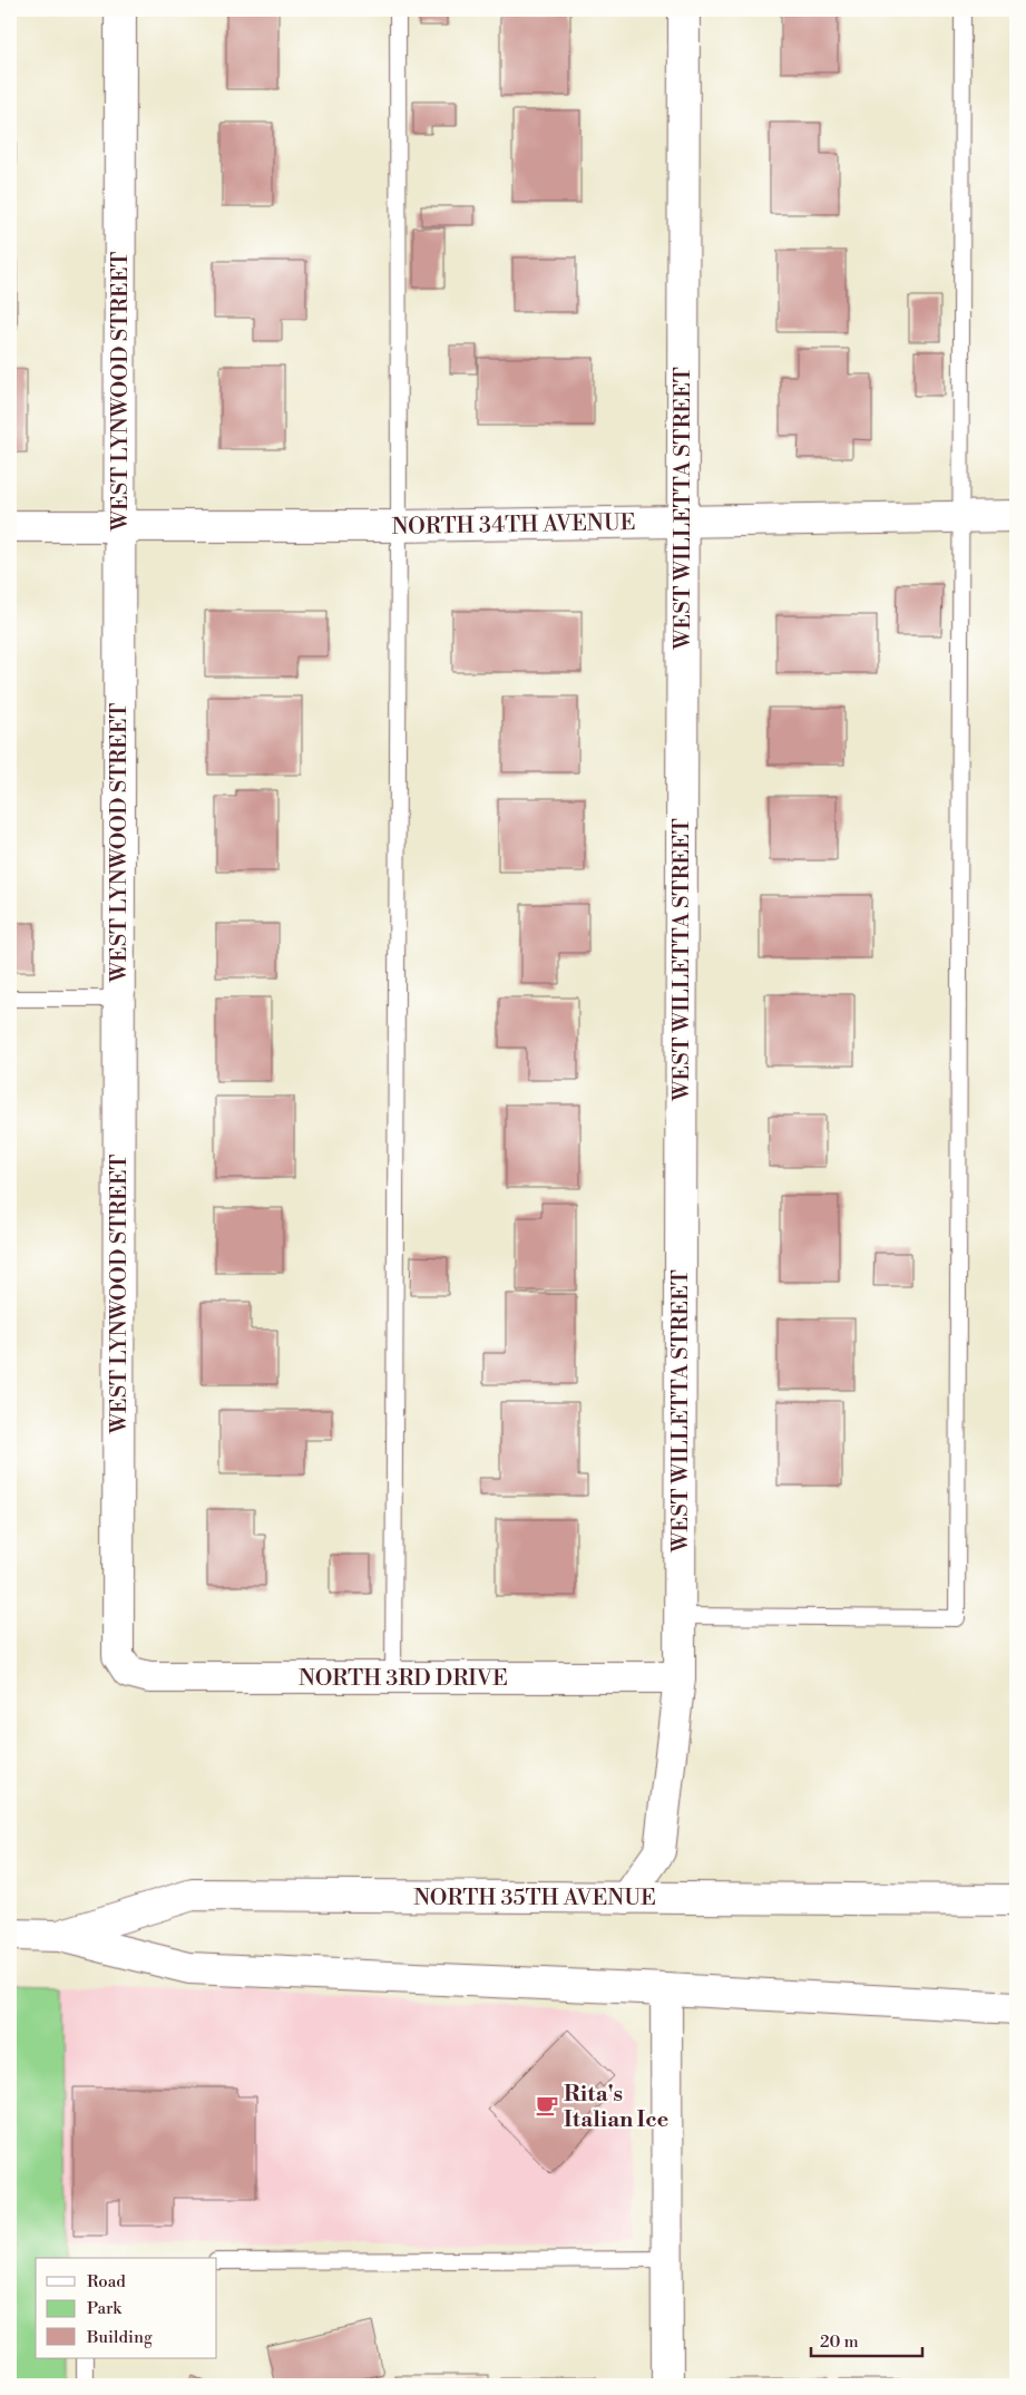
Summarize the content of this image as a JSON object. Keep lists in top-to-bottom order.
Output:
{
  "streets": {
    "street": [
      "WEST LYNWOOD STREET",
      "WEST WILLETTA STREET",
      "NORTH 34TH AVENUE",
      "NORTH 3RD DRIVE",
      "NORTH 35TH AVENUE"
    ]
  },
  "crossings": [
    ["WEST LYNWOOD STREET", "NORTH 34TH AVENUE"],
    ["WEST LYNWOOD STREET", "NORTH 3RD DRIVE"],
    ["WEST WILLETTA STREET", "NORTH 34TH AVENUE"],
    ["WEST WILLETTA STREET", "NORTH 3RD DRIVE"],
    ["WEST WILLETTA STREET", "NORTH 35TH AVENUE"]
  ],
  "places": {
    "cafe": ["Rita's Italian Ice"]
  },
  "legend": ["Road", "Park", "Building"],
  "scale_bar": "20 m"
}
